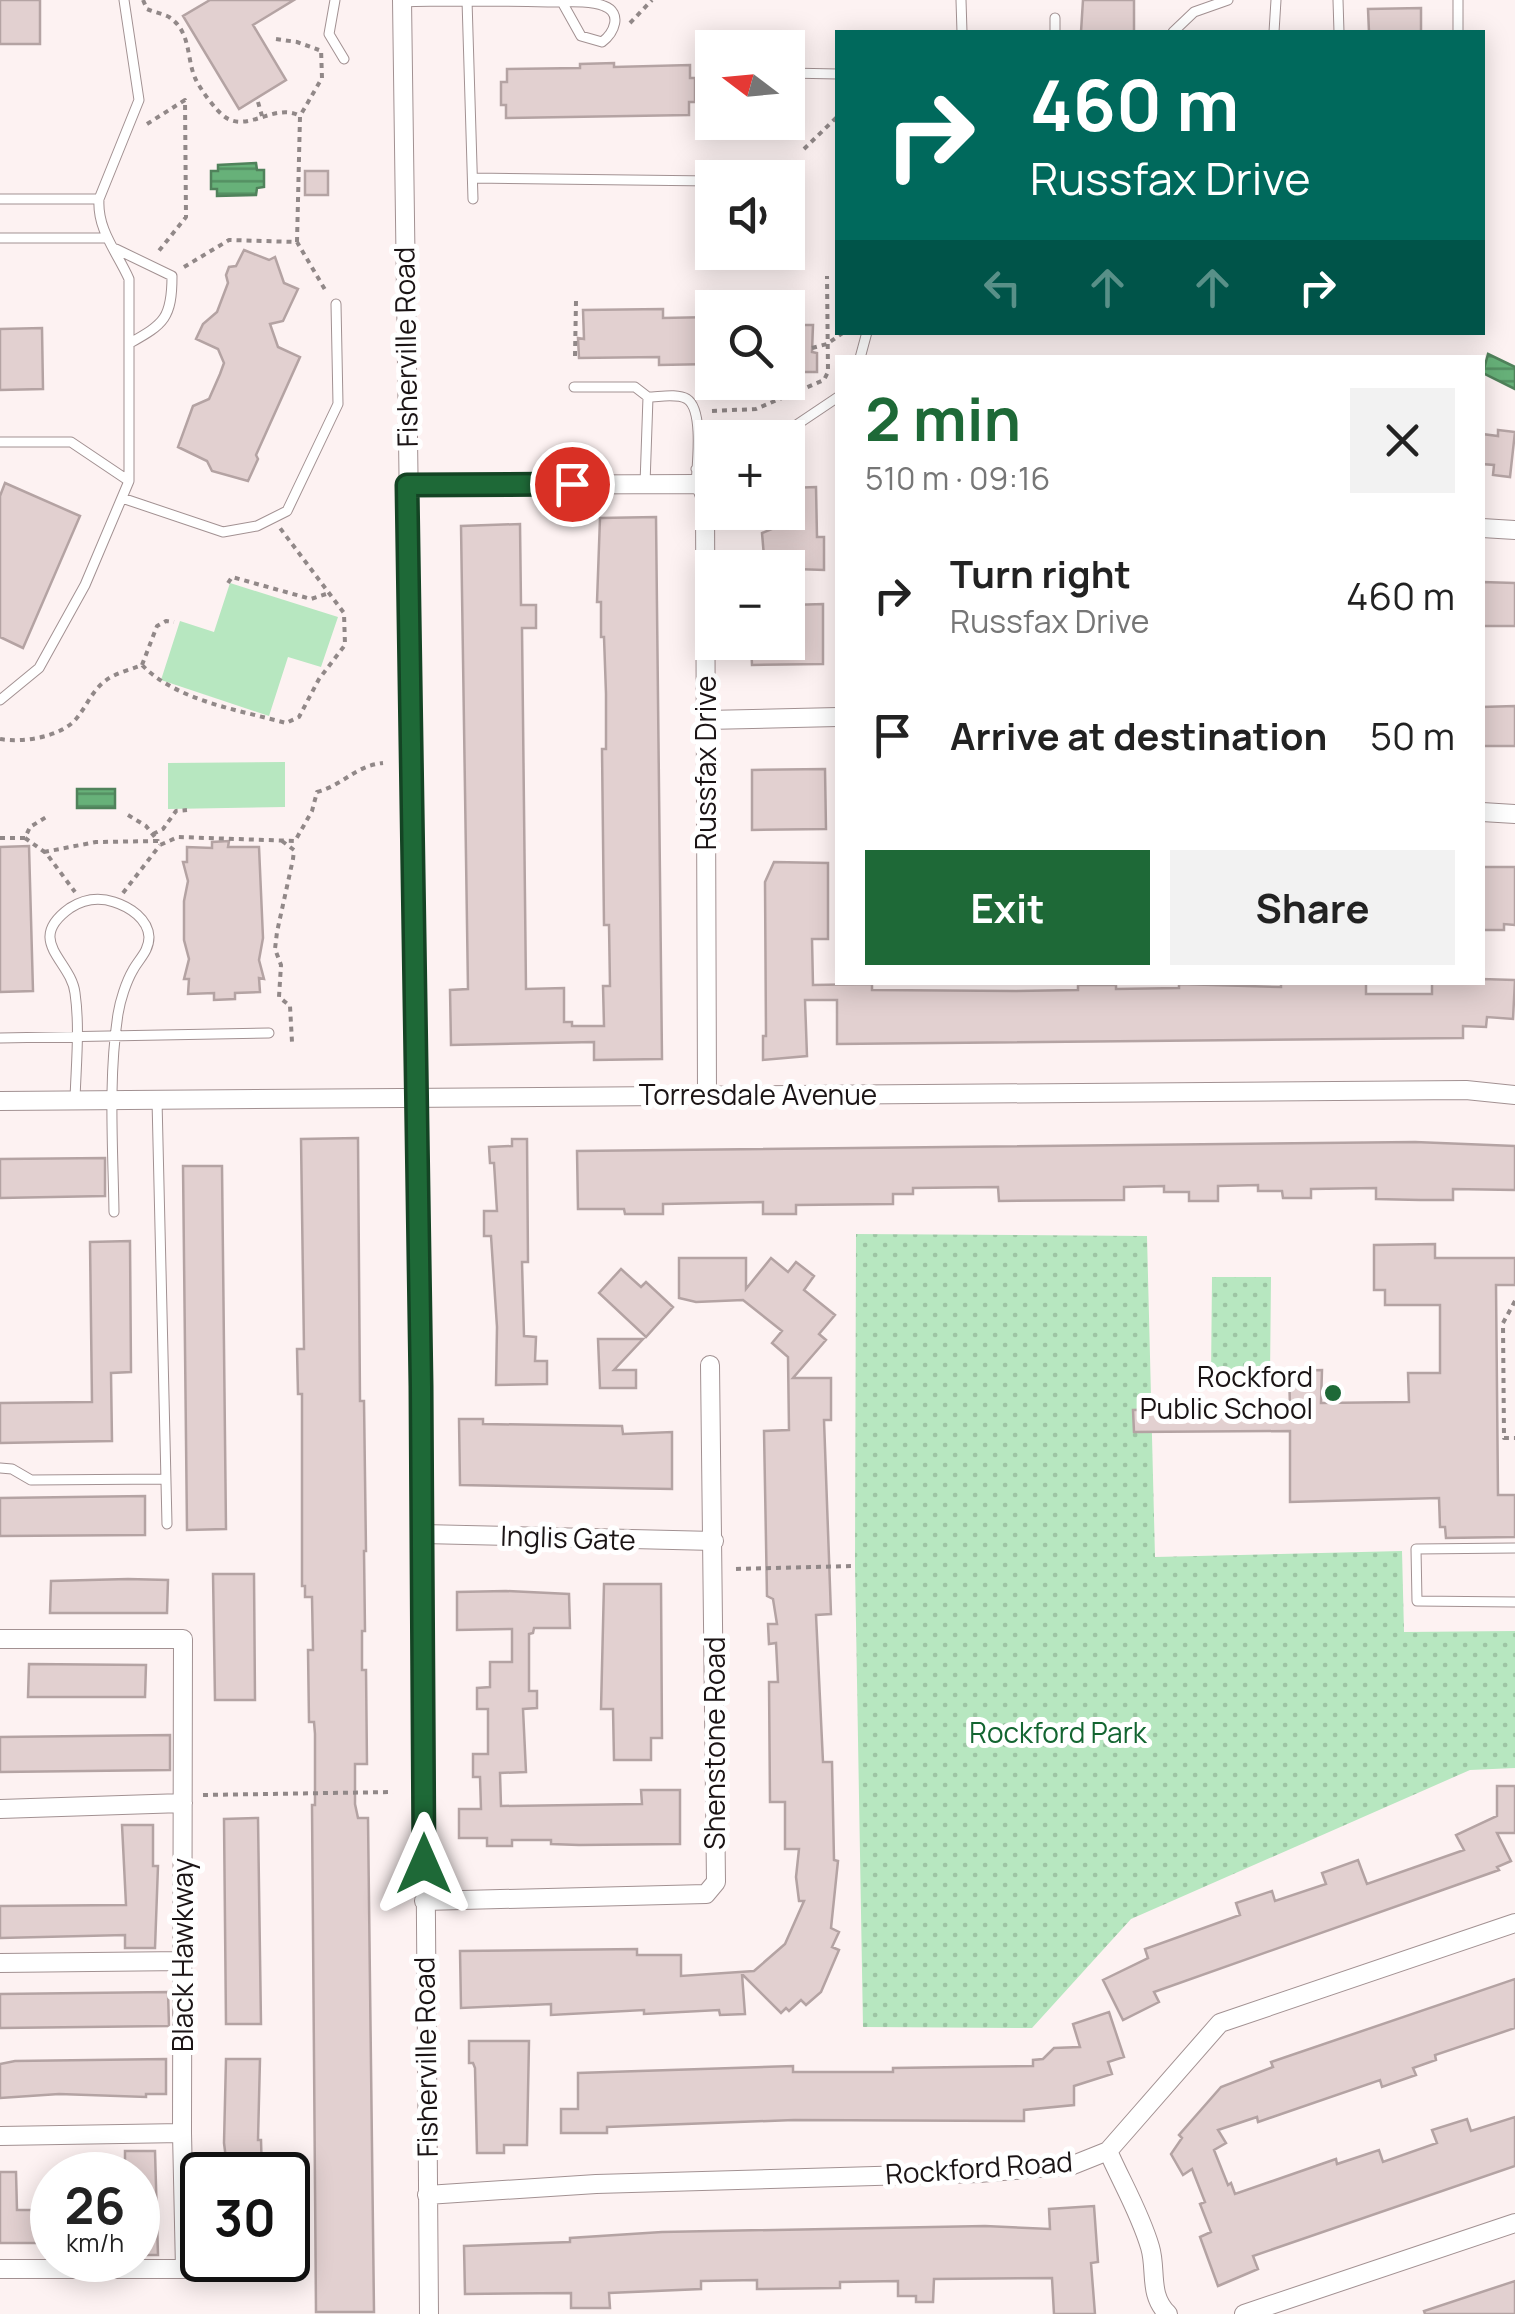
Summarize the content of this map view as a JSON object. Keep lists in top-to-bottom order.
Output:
{
  "streets": {
    "street": [
      "Fisherville Road",
      "Russfax Drive",
      "Torresdale Avenue",
      "Inglis Gate",
      "Shenstone Road",
      "Black Hawkway",
      "Rockford Road"
    ]
  },
  "crossings": [
    ["Fisherville Road", "Torresdale Avenue"],
    ["Fisherville Road", "Inglis Gate"],
    ["Fisherville Road", "Shenstone Road"],
    ["Fisherville Road", "Rockford Road"],
    ["Russfax Drive", "Torresdale Avenue"],
    ["Inglis Gate", "Shenstone Road"]
  ],
  "parks": ["Rockford Park"],
  "places": ["Rockford Public School"],
  "north": "left",
  "page": {
    "map_buttons": ["+", "−"],
    "turn": ["460 m", "Russfax Drive"],
    "heading": ["2 min", "510 m · 09:16"],
    "list": [
      {
        "name": "Turn right",
        "note": "Russfax Drive",
        "value": "460 m"
      },
      {
        "name": "Arrive at destination",
        "value": "50 m"
      }
    ],
    "buttons": ["Exit", "Share"],
    "speed": "26 km/h",
    "limit": "30"
  }
}
